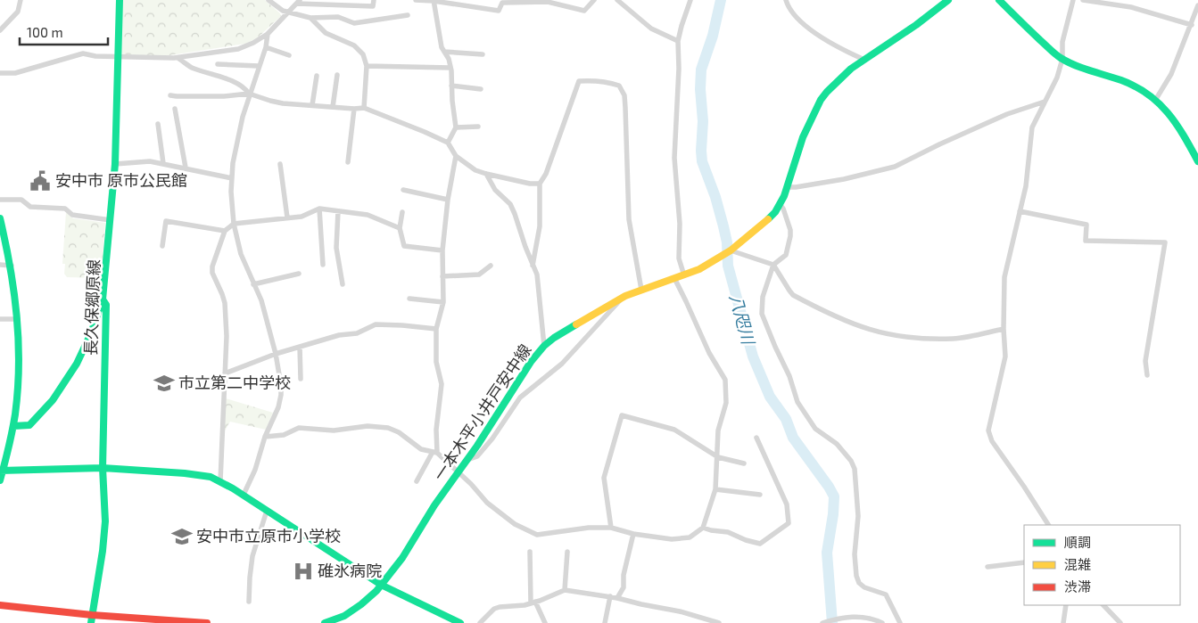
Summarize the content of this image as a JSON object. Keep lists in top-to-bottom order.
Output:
{
  "streets": {
    "main road": ["長久保郷原線", "一本木平小井戸安中線"]
  },
  "water": ["八咫川"],
  "places": {
    "public building": ["安中市 原市公民館"],
    "school or university": ["市立第二中学校", "安中市立原市小学校"],
    "hospital": ["碓氷病院"]
  },
  "legend": ["順調", "混雑", "渋滞"],
  "scale_bar": "100 m"
}
